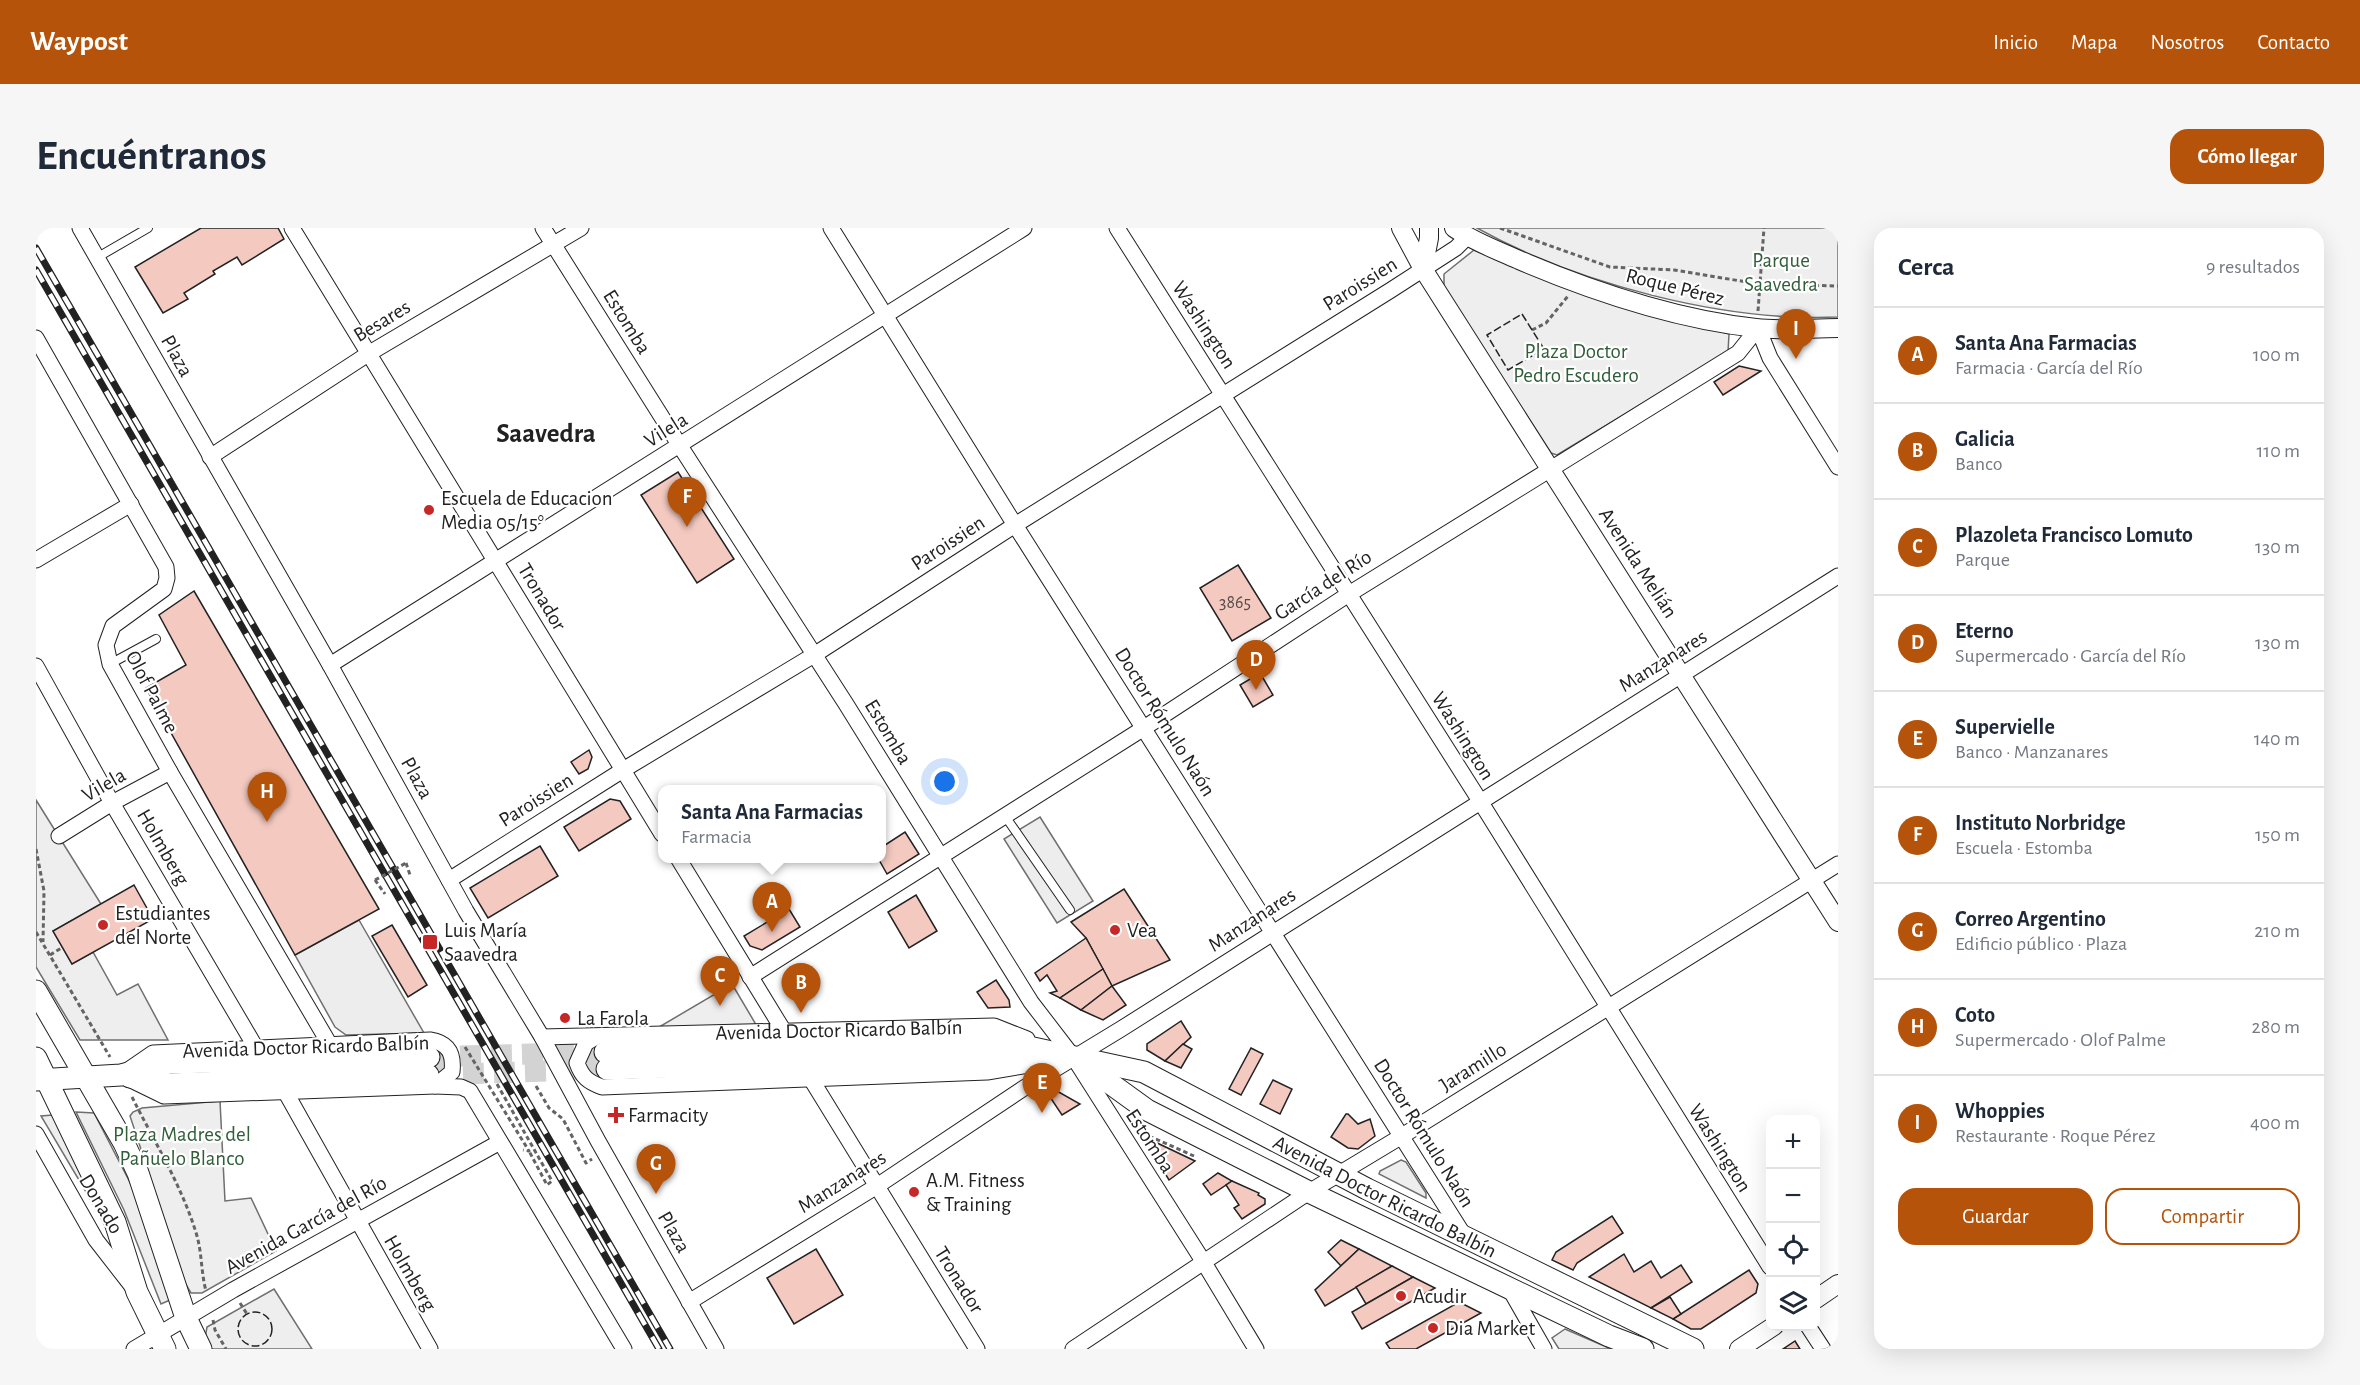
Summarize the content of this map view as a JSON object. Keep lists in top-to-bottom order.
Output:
{
  "streets": {
    "main road": ["Avenida Doctor Ricardo Balbín"],
    "street": [
      "Paroissien",
      "Roque Pérez",
      "Besares",
      "Estomba",
      "Washington",
      "Plaza",
      "Vilela",
      "Avenida Melián",
      "García del Río",
      "Tronador",
      "Manzanares",
      "Olof Palme",
      "Doctor Rómulo Naón",
      "Holmberg",
      "Jaramillo",
      "Donado",
      "Avenida García del Río"
    ]
  },
  "crossings": [
    ["Paroissien", "Roque Pérez"],
    ["Paroissien", "Estomba"],
    ["Paroissien", "Washington"],
    ["Paroissien", "Plaza"],
    ["Paroissien", "Avenida Melián"],
    ["Paroissien", "Tronador"],
    ["Paroissien", "Doctor Rómulo Naón"],
    ["Roque Pérez", "García del Río"],
    ["Besares", "Estomba"],
    ["Besares", "Plaza"],
    ["Besares", "Tronador"],
    ["Estomba", "Vilela"],
    ["Estomba", "García del Río"],
    ["Estomba", "Manzanares"],
    ["Estomba", "Avenida Doctor Ricardo Balbín"],
    ["Estomba", "Jaramillo"],
    ["Washington", "García del Río"],
    ["Washington", "Manzanares"],
    ["Washington", "Jaramillo"],
    ["Plaza", "Vilela"],
    ["Plaza", "Manzanares"],
    ["Plaza", "Avenida Doctor Ricardo Balbín"],
    ["Vilela", "Tronador"],
    ["Vilela", "Olof Palme"],
    ["Vilela", "Doctor Rómulo Naón"],
    ["Vilela", "Holmberg"],
    ["Avenida Melián", "García del Río"],
    ["Avenida Melián", "Manzanares"],
    ["Avenida Melián", "Jaramillo"],
    ["García del Río", "Doctor Rómulo Naón"],
    ["Tronador", "Manzanares"],
    ["Tronador", "Avenida Doctor Ricardo Balbín"],
    ["Manzanares", "Doctor Rómulo Naón"],
    ["Manzanares", "Avenida Doctor Ricardo Balbín"],
    ["Olof Palme", "Avenida Doctor Ricardo Balbín"],
    ["Doctor Rómulo Naón", "Avenida Doctor Ricardo Balbín"],
    ["Doctor Rómulo Naón", "Jaramillo"],
    ["Holmberg", "Avenida Doctor Ricardo Balbín"],
    ["Holmberg", "Avenida García del Río"],
    ["Avenida Doctor Ricardo Balbín", "Jaramillo"],
    ["Avenida Doctor Ricardo Balbín", "Avenida García del Río"]
  ],
  "districts": ["Saavedra"],
  "parks": ["Parque Saavedra", "Plaza Doctor Pedro Escudero", "Plaza Madres del Pañuelo Blanco"],
  "places": {
    "other": [
      "Escuela de Educacion Media 05/15°",
      "Estudiantes del Norte",
      "Vea",
      "La Farola",
      "A.M. Fitness & Training",
      "Acudir",
      "Dia Market"
    ],
    "transit": ["Luis María Saavedra"],
    "health": ["Farmacity"]
  },
  "house_numbers": ["3865"],
  "page": {
    "header": "Waypost",
    "nav": [
      "Inicio",
      "Mapa",
      "Nosotros",
      "Contacto"
    ],
    "buttons": [
      "Cómo llegar",
      ["Guardar", "Compartir"]
    ],
    "title": "Encuéntranos",
    "heading": ["Cerca", "9 resultados"],
    "list": [
      {
        "mark": "A",
        "name": "Santa Ana Farmacias",
        "note": "Farmacia · García del Río",
        "value": "100 m"
      },
      {
        "mark": "B",
        "name": "Galicia",
        "note": "Banco",
        "value": "110 m"
      },
      {
        "mark": "C",
        "name": "Plazoleta Francisco Lomuto",
        "note": "Parque",
        "value": "130 m"
      },
      {
        "mark": "D",
        "name": "Eterno",
        "note": "Supermercado · García del Río",
        "value": "130 m"
      },
      {
        "mark": "E",
        "name": "Supervielle",
        "note": "Banco · Manzanares",
        "value": "140 m"
      },
      {
        "mark": "F",
        "name": "Instituto Norbridge",
        "note": "Escuela · Estomba",
        "value": "150 m"
      },
      {
        "mark": "G",
        "name": "Correo Argentino",
        "note": "Edificio público · Plaza",
        "value": "210 m"
      },
      {
        "mark": "H",
        "name": "Coto",
        "note": "Supermercado · Olof Palme",
        "value": "280 m"
      },
      {
        "mark": "I",
        "name": "Whoppies",
        "note": "Restaurante · Roque Pérez",
        "value": "400 m"
      }
    ],
    "pins": [
      "I",
      "F",
      "D",
      "H",
      "A",
      "C",
      "B",
      "E",
      "G"
    ],
    "popup": ["Santa Ana Farmacias", "Farmacia"],
    "map_buttons": ["+", "−"]
  }
}
